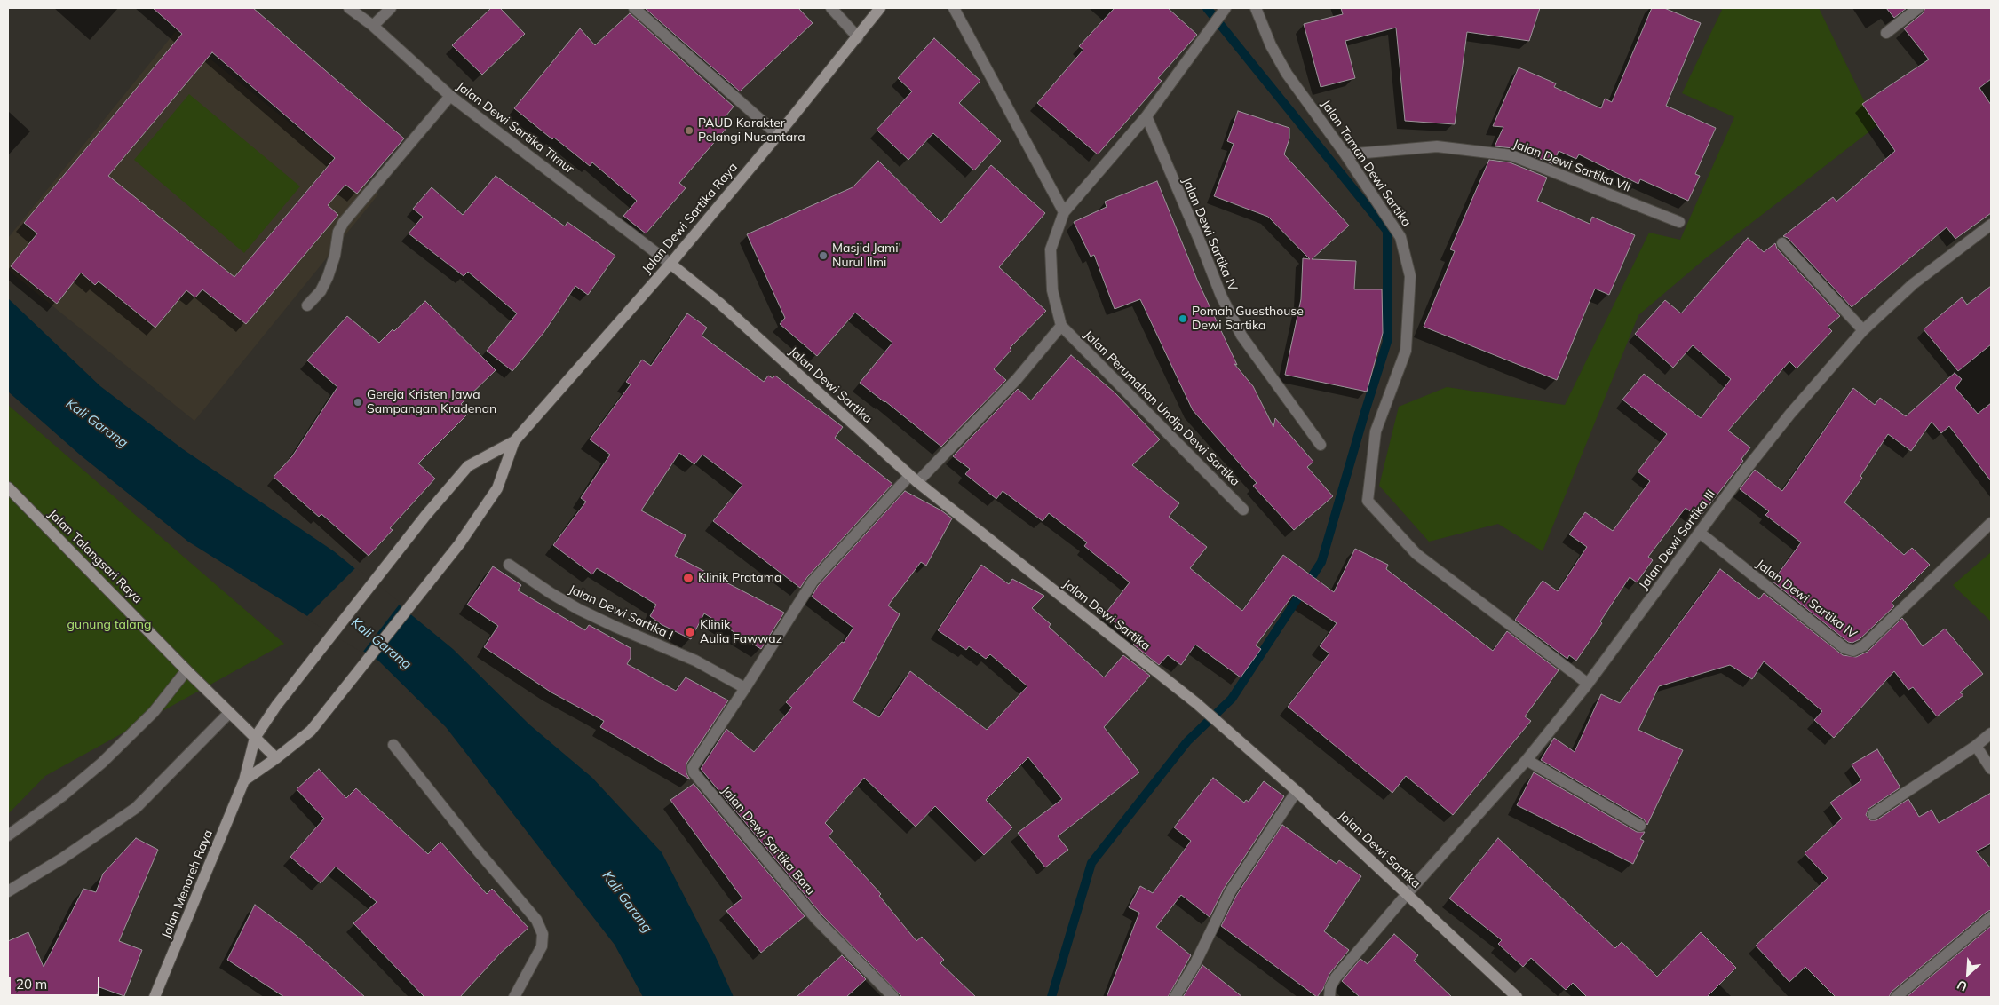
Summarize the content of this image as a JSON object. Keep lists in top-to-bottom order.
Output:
{
  "streets": {
    "main road": [
      "Jalan Dewi Sartika Raya",
      "Jalan Dewi Sartika",
      "Jalan Talangsari Raya",
      "Jalan Menoreh Raya"
    ],
    "street": [
      "Jalan Dewi Sartika Timur",
      "Jalan Taman Dewi Sartika",
      "Jalan Dewi Sartika VII",
      "Jalan Dewi Sartika IV",
      "Jalan Perumahan Undip Dewi Sartika",
      "Jalan Dewi Sartika III",
      "Jalan Dewi Sartika I",
      "Jalan Dewi Sartika Baru"
    ]
  },
  "crossings": [
    ["Jalan Dewi Sartika Timur", "Jalan Dewi Sartika Raya"],
    ["Jalan Dewi Sartika Timur", "Jalan Dewi Sartika"],
    ["Jalan Taman Dewi Sartika", "Jalan Dewi Sartika VII"],
    ["Jalan Taman Dewi Sartika", "Jalan Dewi Sartika III"],
    ["Jalan Dewi Sartika Raya", "Jalan Dewi Sartika"],
    ["Jalan Dewi Sartika Raya", "Jalan Talangsari Raya"],
    ["Jalan Dewi Sartika Raya", "Jalan Menoreh Raya"],
    ["Jalan Dewi Sartika IV", "Jalan Dewi Sartika III"],
    ["Jalan Dewi Sartika", "Jalan Dewi Sartika III"],
    ["Jalan Talangsari Raya", "Jalan Menoreh Raya"],
    ["Jalan Dewi Sartika I", "Jalan Dewi Sartika Baru"]
  ],
  "water": ["Kali Garang"],
  "parks": ["gunung talang"],
  "places": [
    "PAUD Karakter Pelangi Nusantara",
    "Masjid Jami' Nurul Ilmi",
    "Pomah Guesthouse Dewi Sartika",
    "Gereja Kristen Jawa Sampangan Kradenan",
    "Klinik Pratama",
    "Klinik Aulia Fawwaz"
  ],
  "scale_bar": "20 m",
  "north": "bottom left"
}
